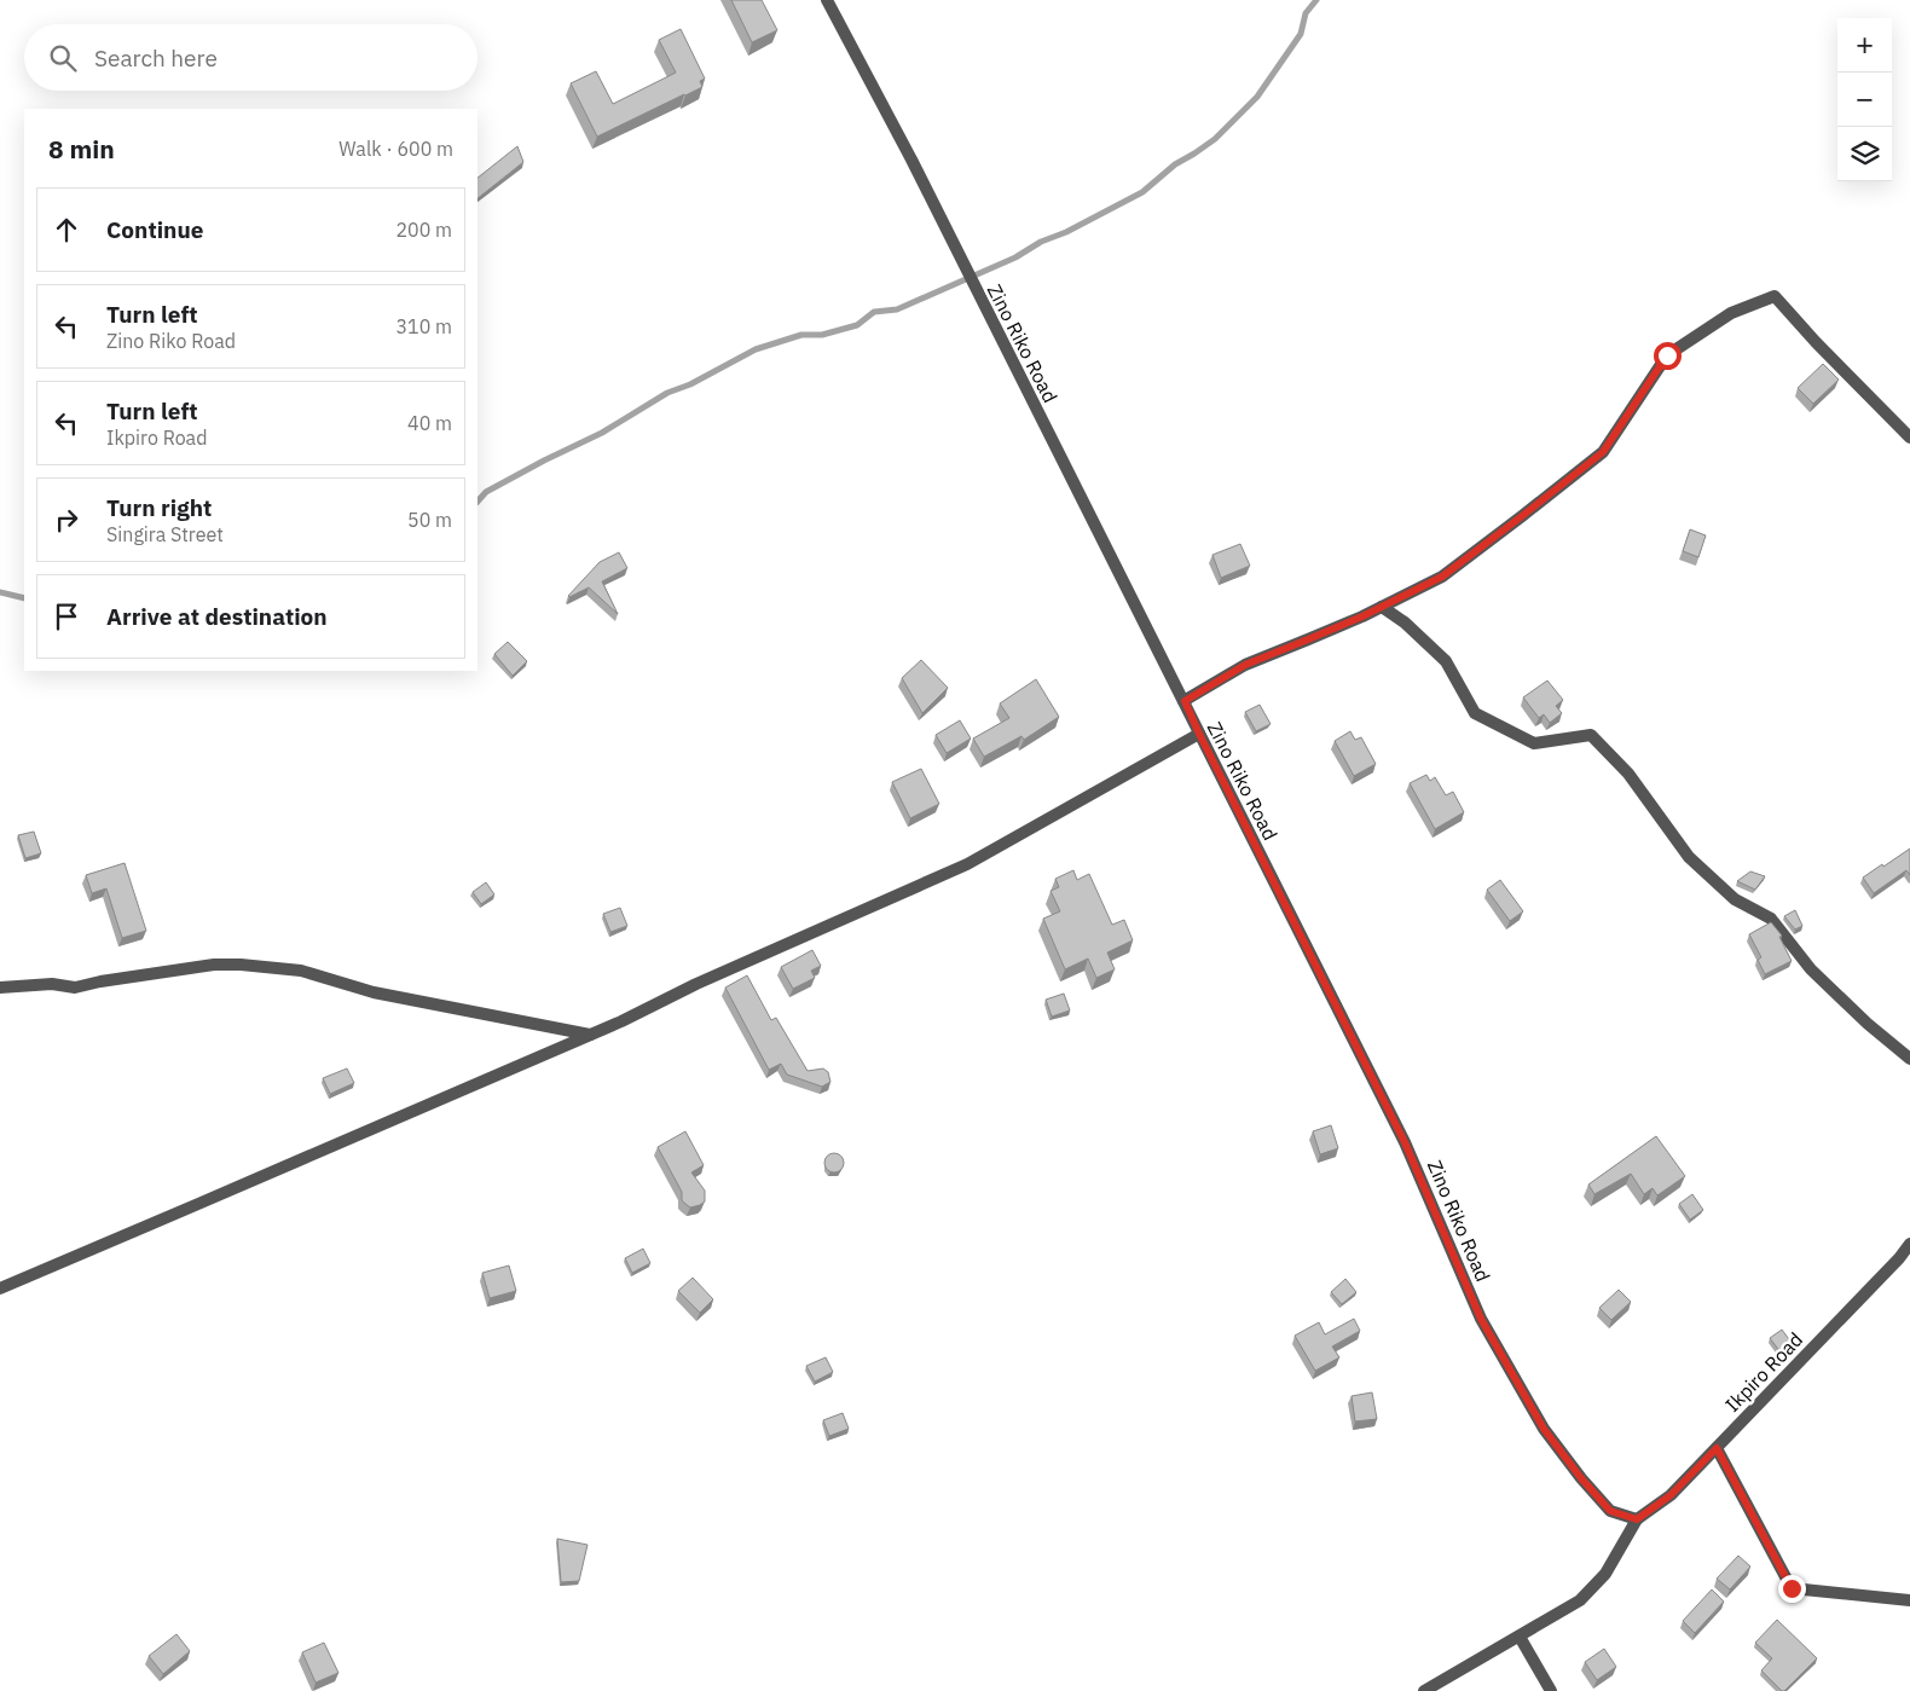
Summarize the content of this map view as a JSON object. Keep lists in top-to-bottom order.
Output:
{
  "streets": {
    "street": ["Zino Riko Road", "Ikpiro Road"]
  },
  "crossings": [
    ["Zino Riko Road", "Ikpiro Road"]
  ],
  "page": {
    "map_buttons": ["+", "−"],
    "search": "Search here",
    "heading": ["8 min", "Walk · 600 m"],
    "list": [
      ["Continue", "200 m"],
      ["Turn left", "Zino Riko Road", "310 m"],
      ["Turn left", "Ikpiro Road", "40 m"],
      ["Turn right", "Singira Street", "50 m"],
      "Arrive at destination"
    ]
  }
}
